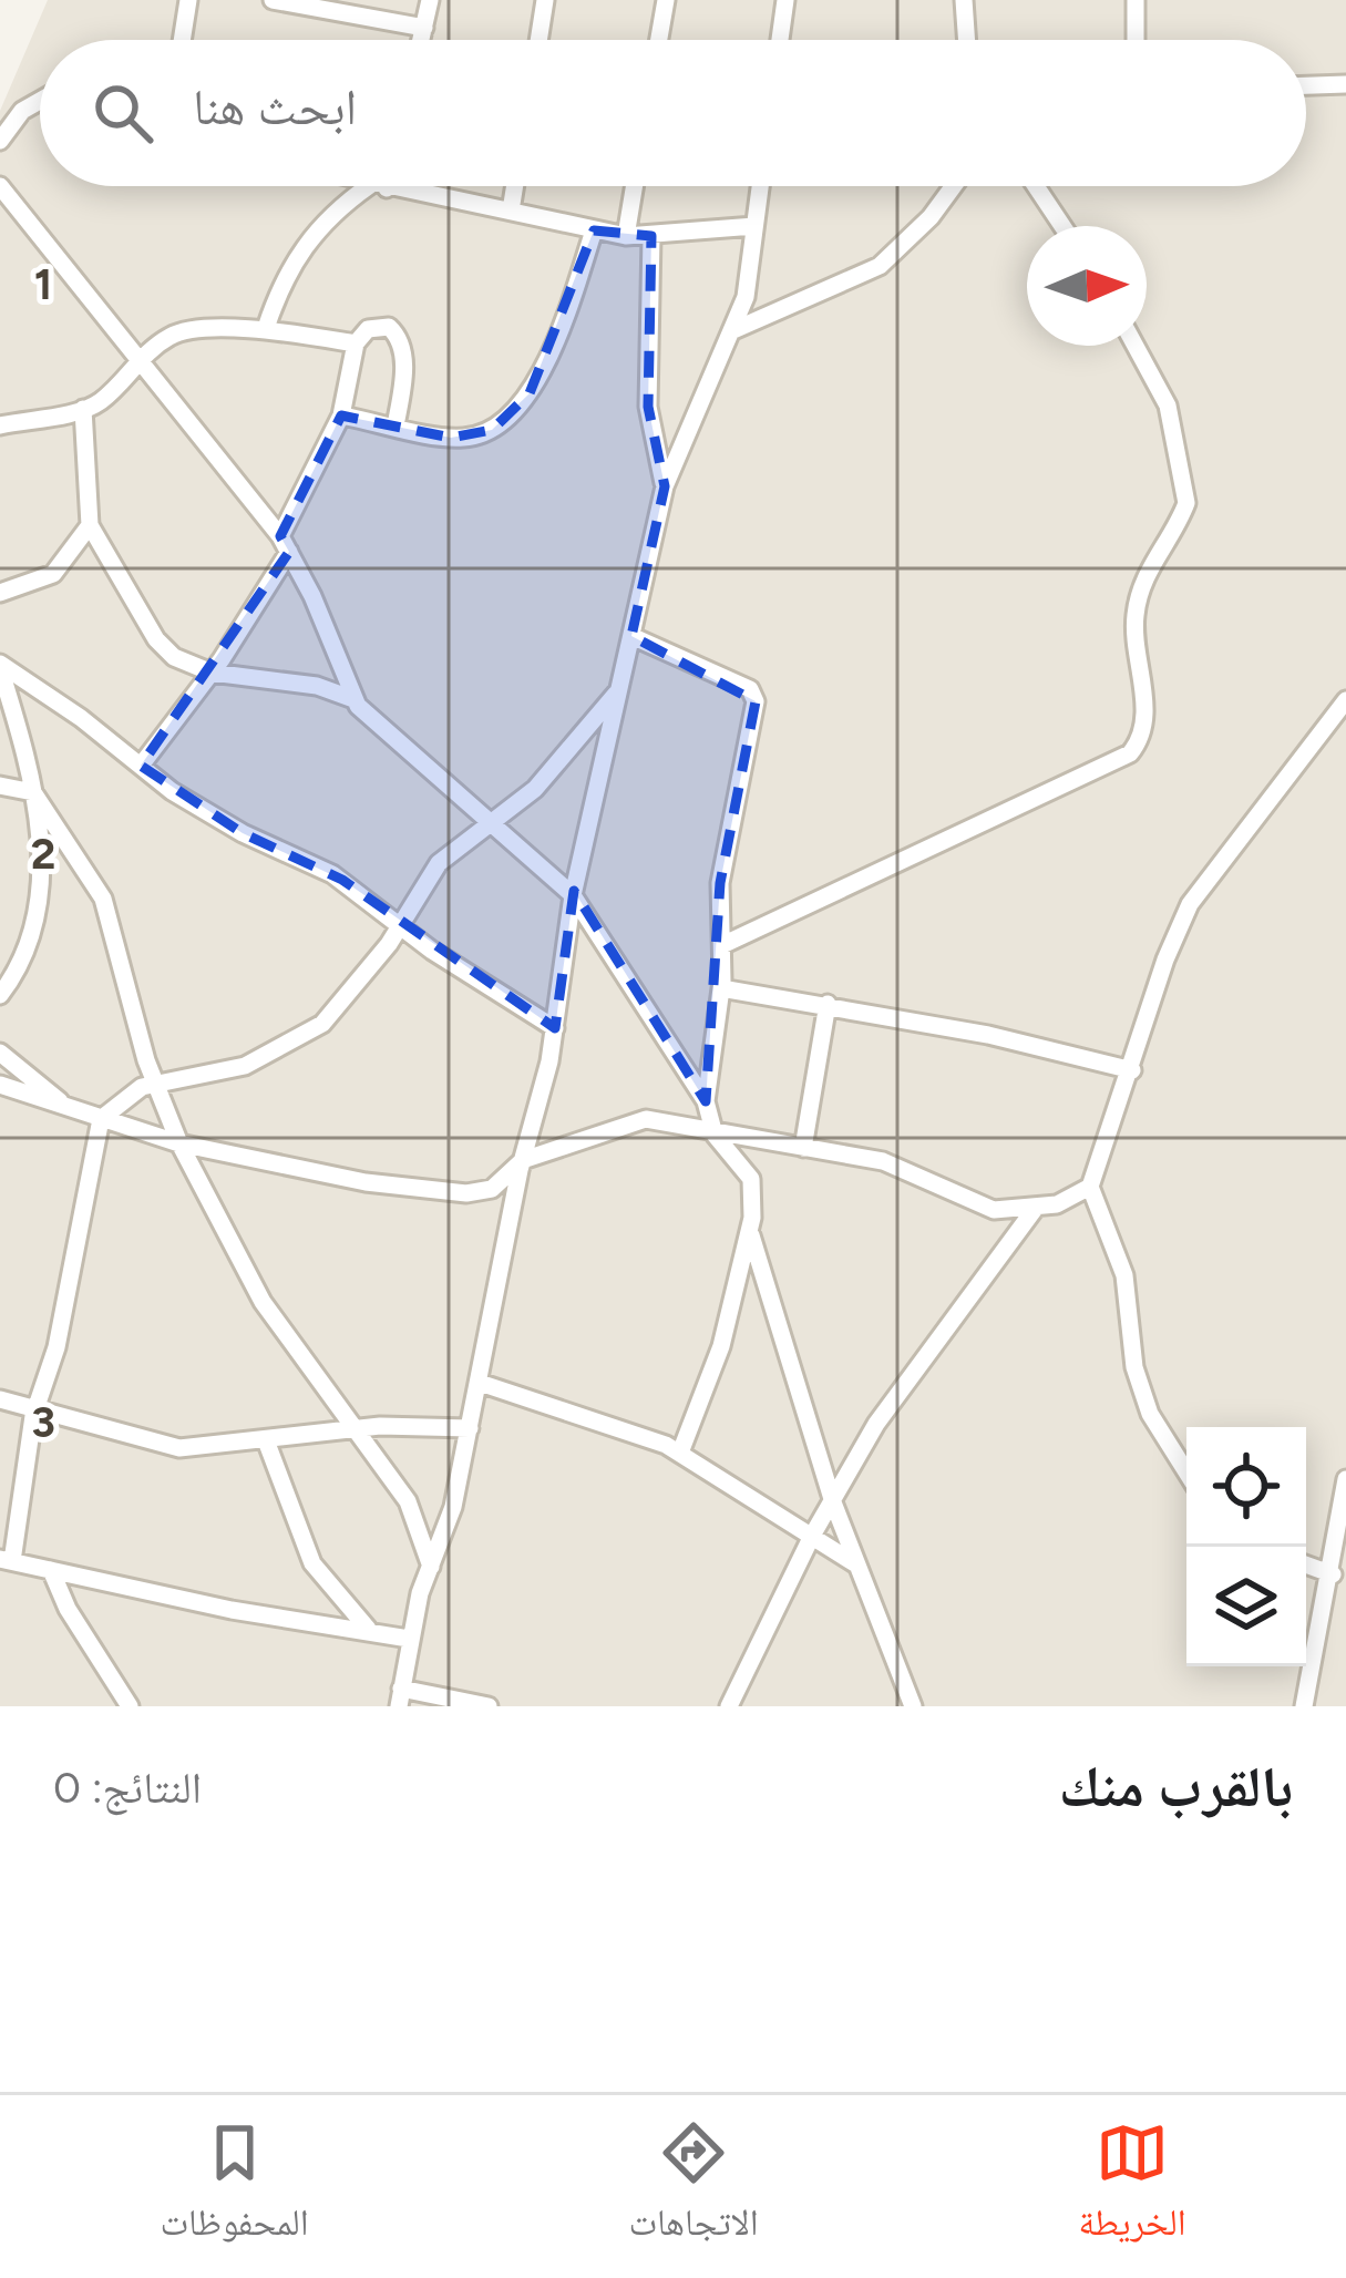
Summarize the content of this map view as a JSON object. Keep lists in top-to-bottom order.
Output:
{
  "north": "right",
  "page": {
    "search": "ابحث هنا",
    "heading": ["بالقرب منك", "النتائج: 0"],
    "nav": ["الخريطة", "الاتجاهات", "المحفوظات"]
  },
  "grid": {
    "rows": ["1", "2", "3"]
  }
}
